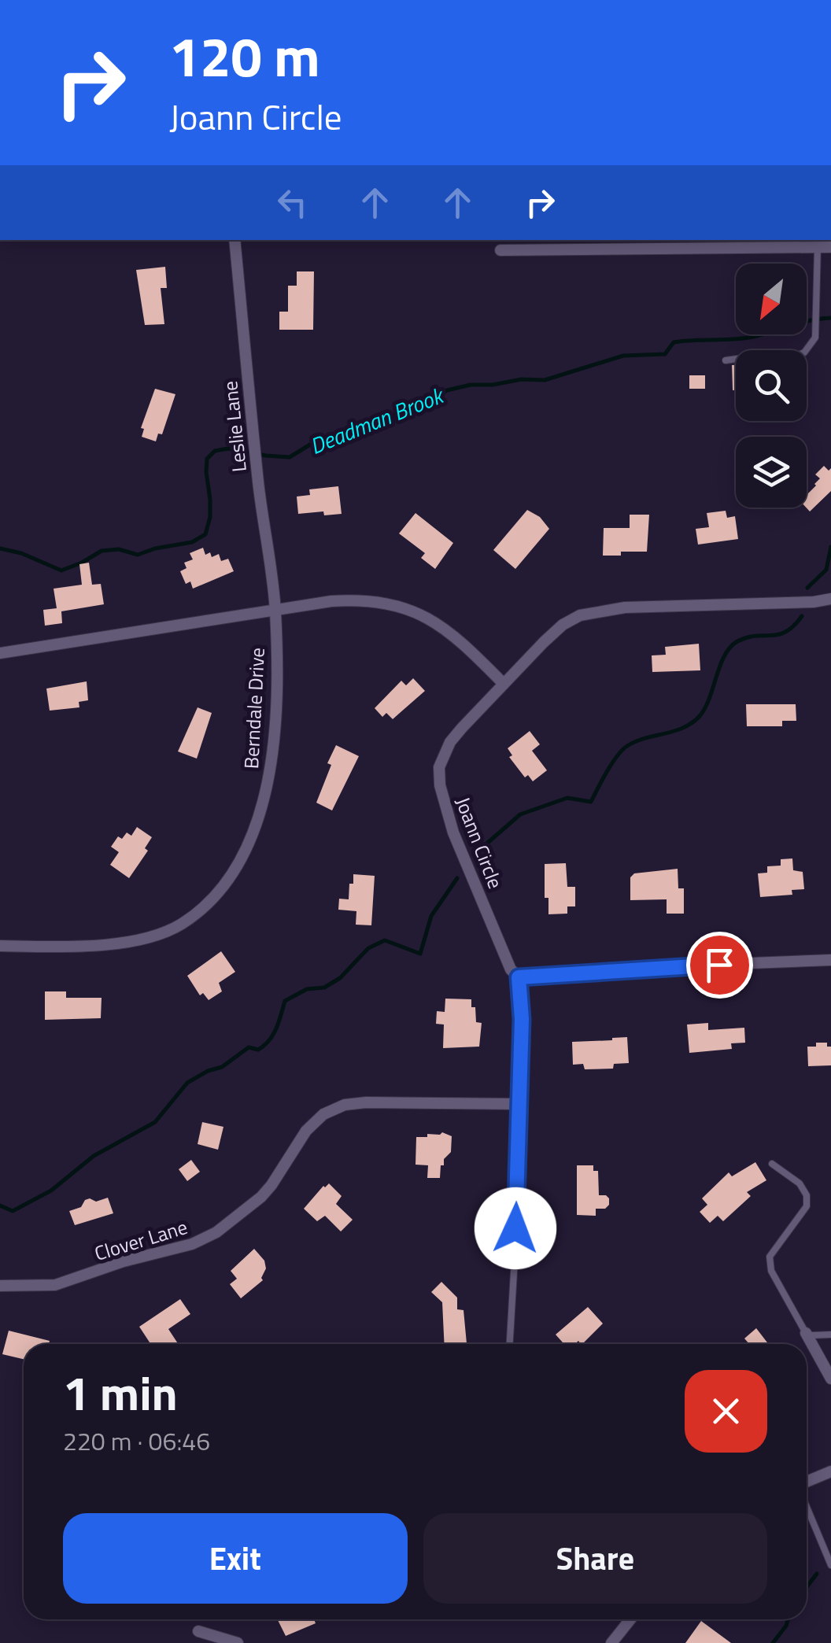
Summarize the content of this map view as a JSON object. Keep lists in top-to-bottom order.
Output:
{
  "streets": {
    "street": [
      "Leslie Lane",
      "Berndale Drive",
      "Joann Circle",
      "Clover Lane"
    ]
  },
  "crossings": [
    ["Leslie Lane", "Berndale Drive"]
  ],
  "water": ["Deadman Brook"],
  "north": "bottom left",
  "page": {
    "turn": ["120 m", "Joann Circle"],
    "heading": ["1 min", "220 m · 06:46"],
    "buttons": ["Exit", "Share"]
  }
}
